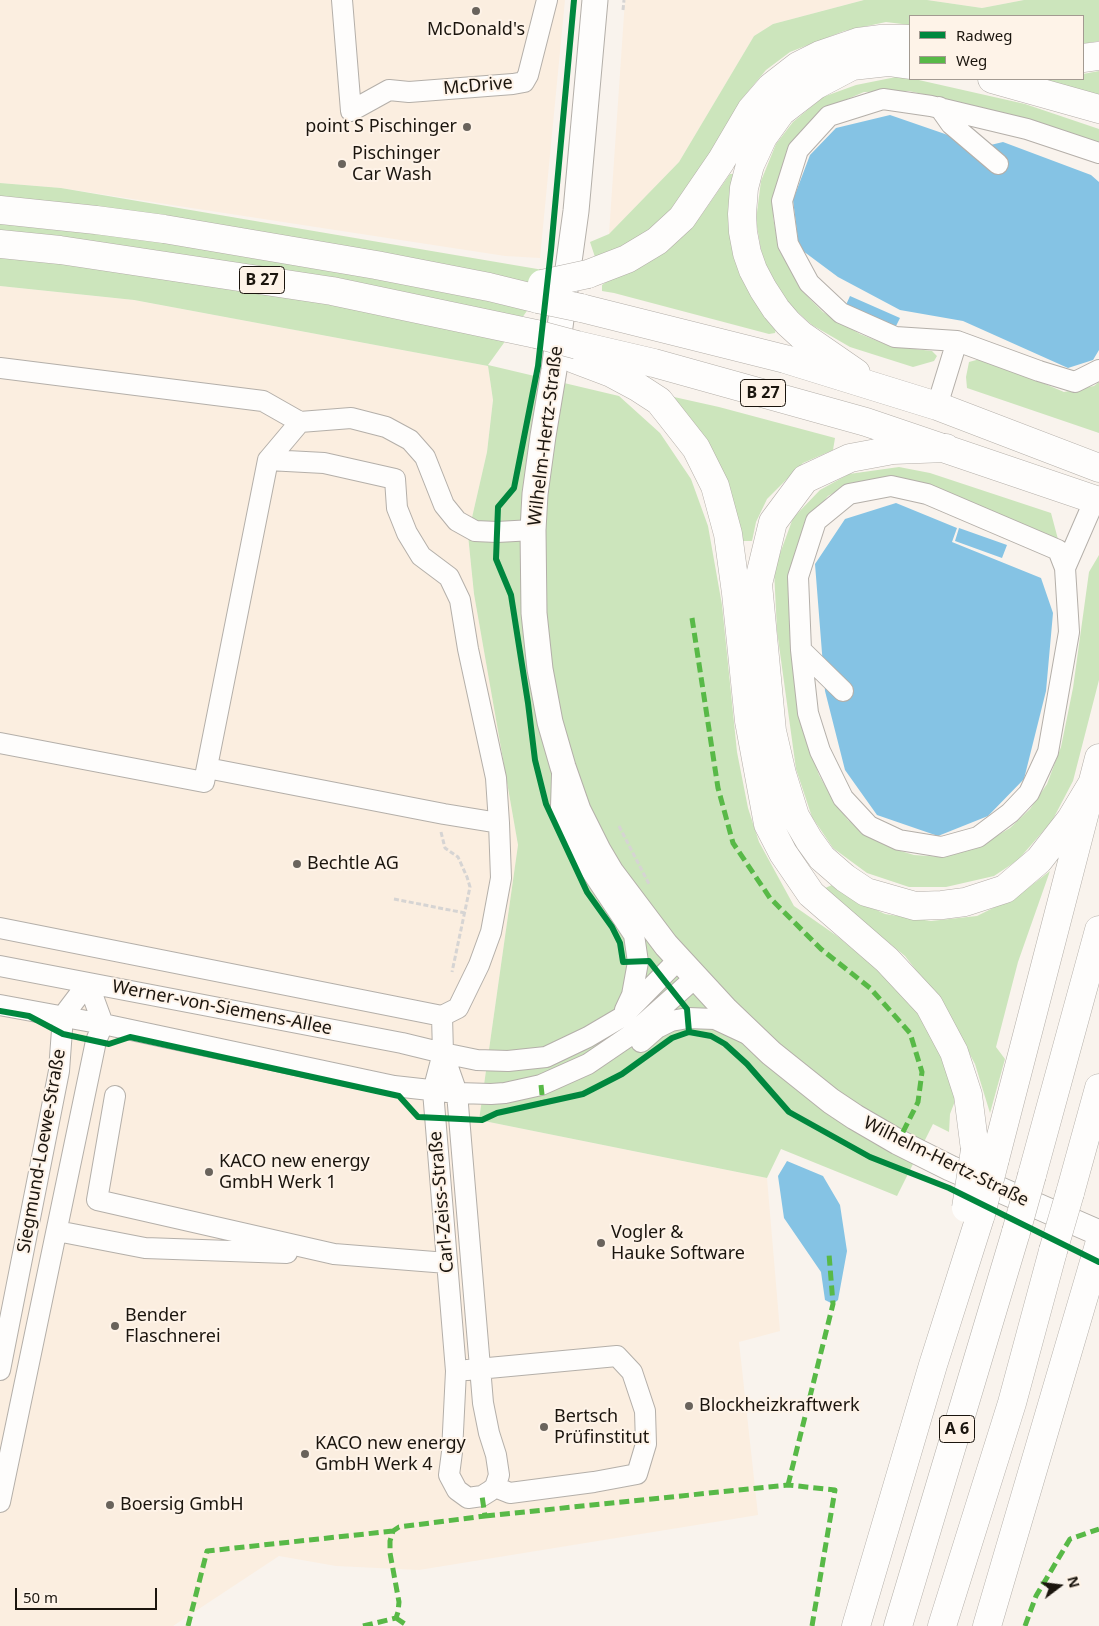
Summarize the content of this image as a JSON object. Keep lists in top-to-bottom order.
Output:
{
  "streets": {
    "highway": ["B 27", "A 6"],
    "main road": ["Wilhelm-Hertz-Straße"],
    "street": [
      "McDrive",
      "Werner-von-Siemens-Allee",
      "Siegmund-Loewe-Straße",
      "Carl-Zeiss-Straße"
    ]
  },
  "crossings": [
    ["Wilhelm-Hertz-Straße", "Werner-von-Siemens-Allee"],
    ["Werner-von-Siemens-Allee", "Carl-Zeiss-Straße"]
  ],
  "places": [
    "McDonald's",
    "point S Pischinger",
    "Pischinger Car Wash",
    "Bechtle AG",
    "KACO new energy GmbH Werk 1",
    "Vogler & Hauke Software",
    "Bender Flaschnerei",
    "Blockheizkraftwerk",
    "Bertsch Prüfinstitut",
    "KACO new energy GmbH Werk 4",
    "Boersig GmbH"
  ],
  "legend": ["Radweg", "Weg"],
  "scale_bar": "50 m",
  "north": "right"
}
